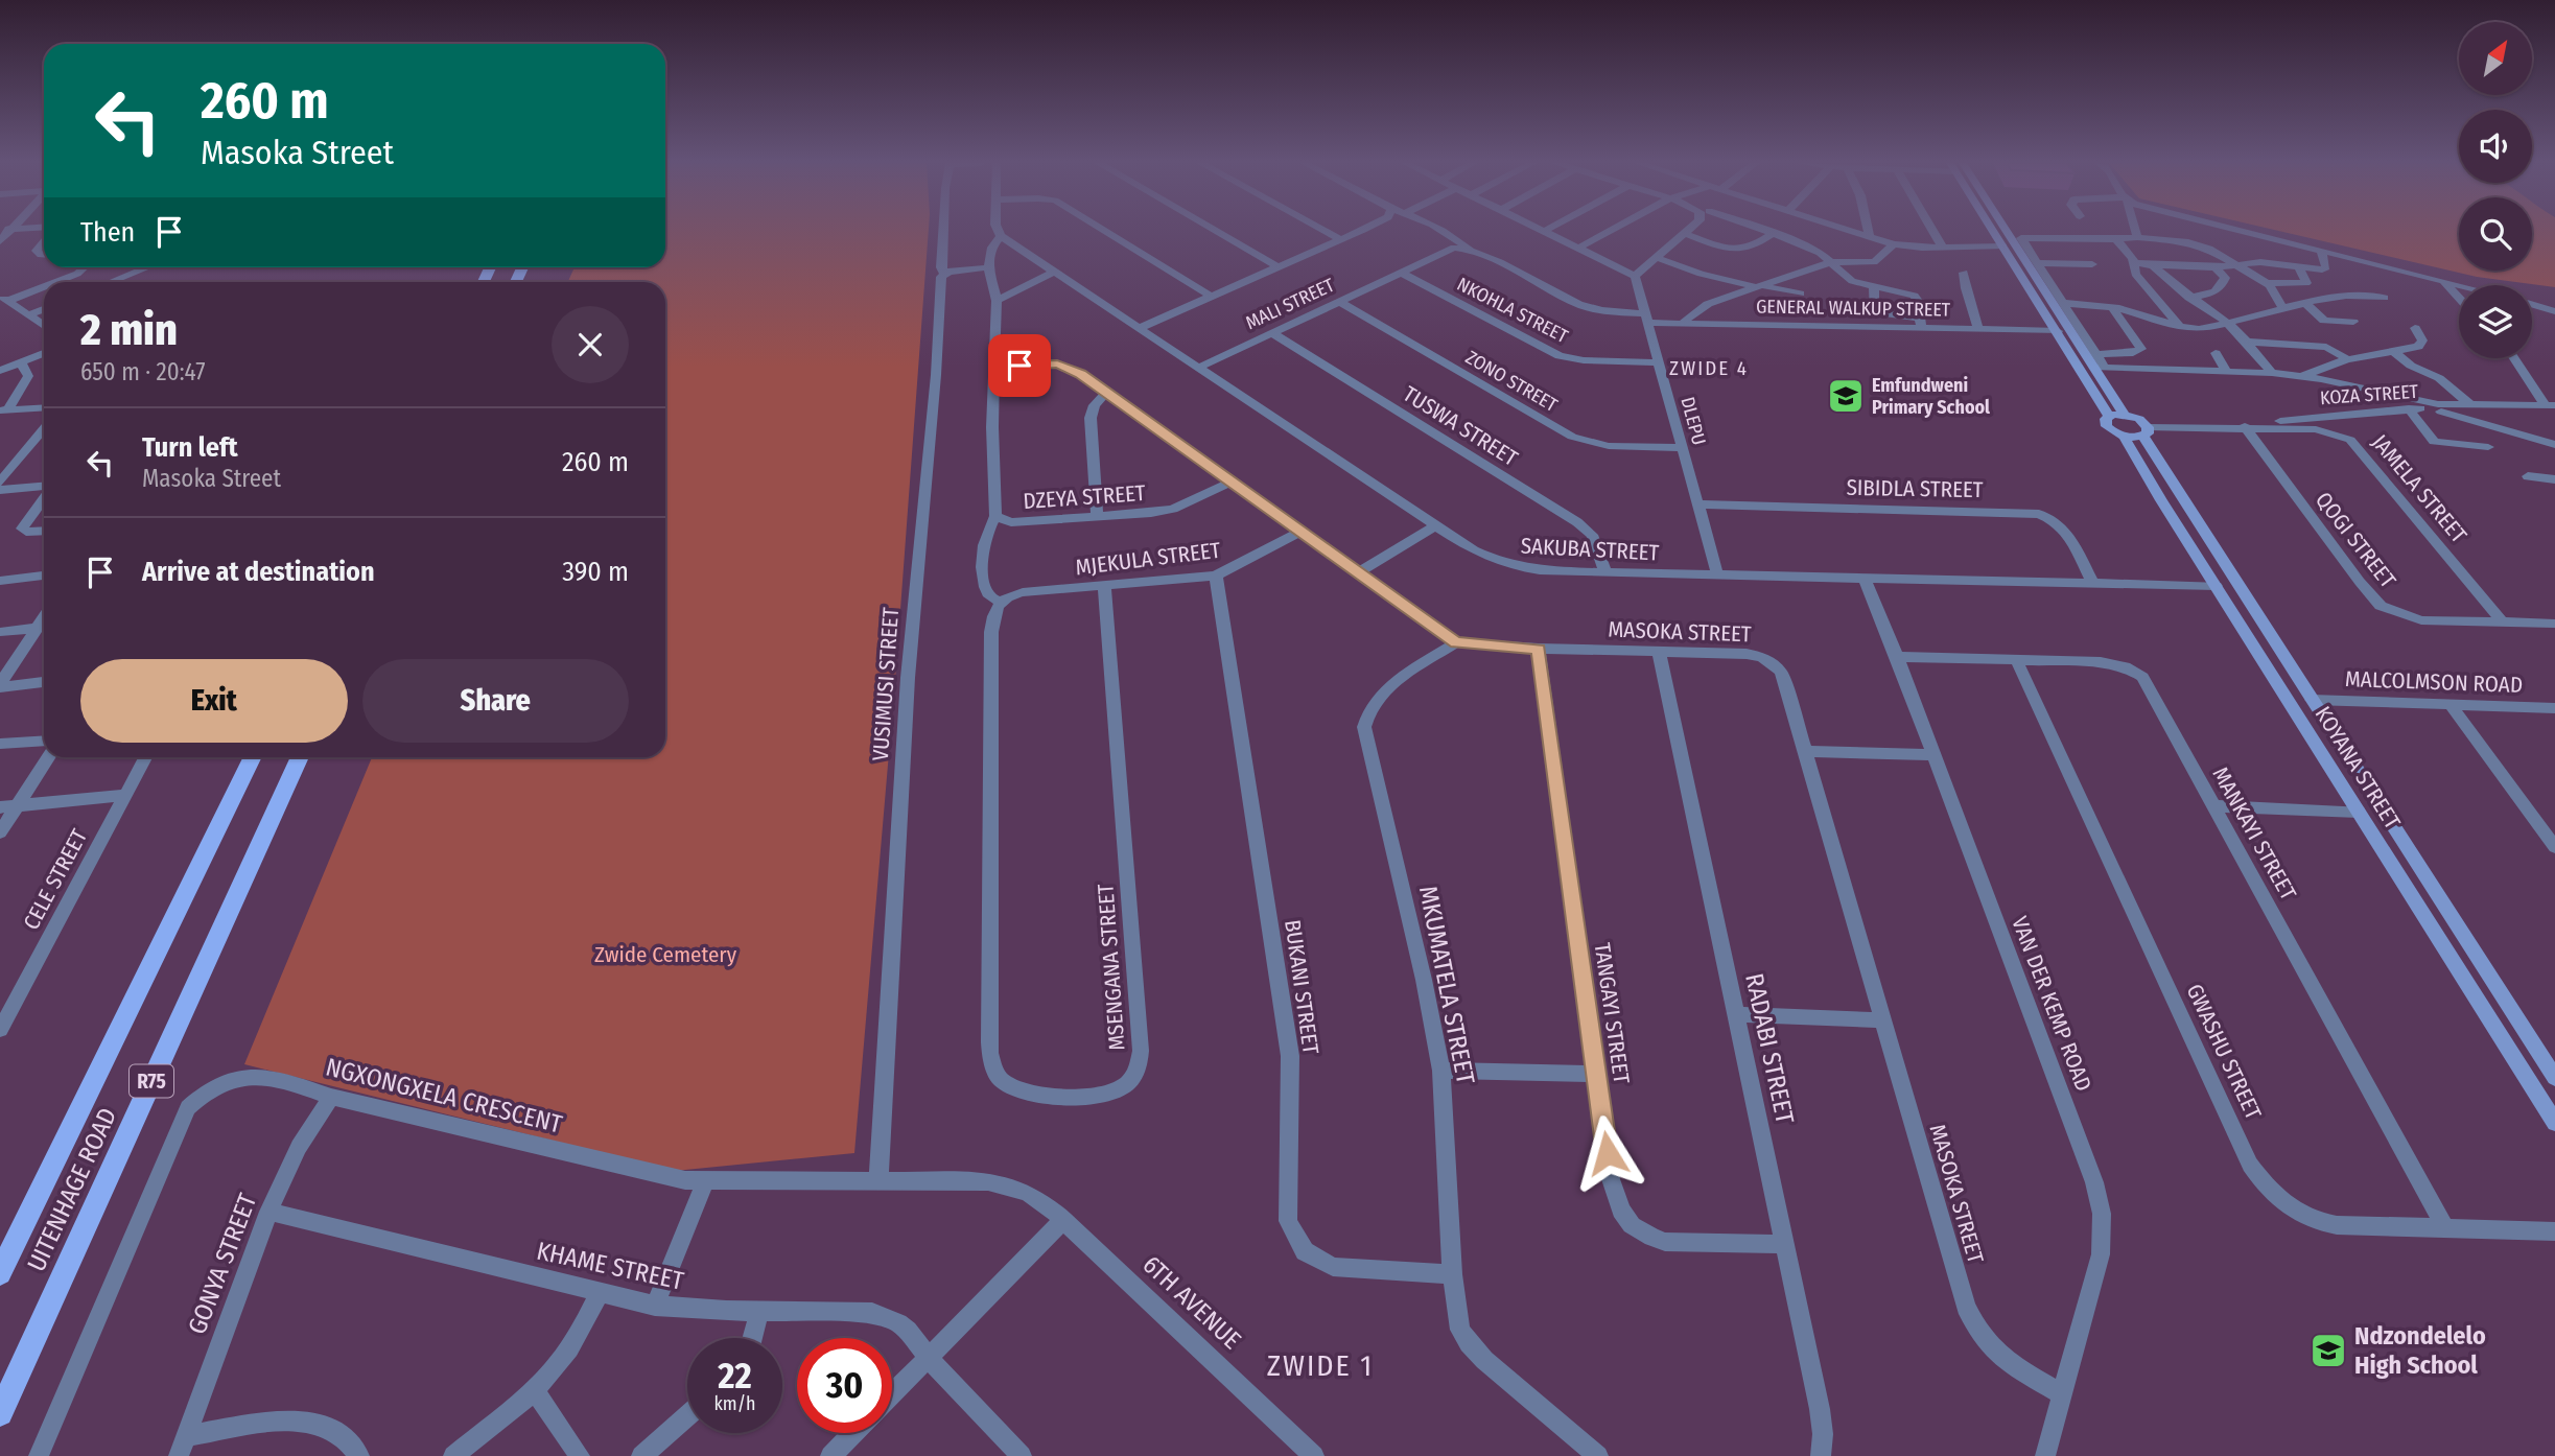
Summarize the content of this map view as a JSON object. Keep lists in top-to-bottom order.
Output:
{
  "streets": {
    "main road": ["KOYANA STREET", "R75", "UITENHAGE ROAD"],
    "street": [
      "MALI STREET",
      "GENERAL WALKUP STREET",
      "NKOHLA STREET",
      "ZONO STREET",
      "KOZA STREET",
      "DLEPU",
      "TUSWA STREET",
      "SIBIDLA STREET",
      "JAMELA STREET",
      "DZEYA STREET",
      "QOGI STREET",
      "SAKUBA STREET",
      "MJEKULA STREET",
      "MASOKA STREET",
      "MALCOLMSON ROAD",
      "VUSIMUSI STREET",
      "MANKAYI STREET",
      "CELE STREET",
      "MSENGANA STREET",
      "MKUMATELA STREET",
      "BUKANI STREET",
      "VAN DER KEMP ROAD",
      "TANGAYI STREET",
      "RADABI STREET",
      "GWASHU STREET",
      "NGXONGXELA CRESCENT",
      "GONYA STREET",
      "KHAME STREET",
      "6TH AVENUE"
    ]
  },
  "crossings": [
    ["MALI STREET", "GENERAL WALKUP STREET"],
    ["MALI STREET", "NKOHLA STREET"],
    ["MALI STREET", "ZONO STREET"],
    ["MALI STREET", "TUSWA STREET"],
    ["MALI STREET", "SAKUBA STREET"],
    ["GENERAL WALKUP STREET", "DLEPU"],
    ["GENERAL WALKUP STREET", "KOYANA STREET"],
    ["NKOHLA STREET", "DLEPU"],
    ["ZONO STREET", "DLEPU"],
    ["KOZA STREET", "JAMELA STREET"],
    ["DLEPU", "SIBIDLA STREET"],
    ["DLEPU", "SAKUBA STREET"],
    ["TUSWA STREET", "SAKUBA STREET"],
    ["SIBIDLA STREET", "SAKUBA STREET"],
    ["JAMELA STREET", "QOGI STREET"],
    ["JAMELA STREET", "KOYANA STREET"],
    ["SAKUBA STREET", "KOYANA STREET"],
    ["SAKUBA STREET", "VAN DER KEMP ROAD"],
    ["MJEKULA STREET", "MSENGANA STREET"],
    ["MJEKULA STREET", "BUKANI STREET"],
    ["MASOKA STREET", "MKUMATELA STREET"],
    ["MASOKA STREET", "VAN DER KEMP ROAD"],
    ["MASOKA STREET", "TANGAYI STREET"],
    ["MASOKA STREET", "RADABI STREET"],
    ["MALCOLMSON ROAD", "KOYANA STREET"],
    ["VUSIMUSI STREET", "NGXONGXELA CRESCENT"],
    ["MANKAYI STREET", "VAN DER KEMP ROAD"],
    ["MANKAYI STREET", "GWASHU STREET"],
    ["MKUMATELA STREET", "BUKANI STREET"],
    ["TANGAYI STREET", "RADABI STREET"],
    ["NGXONGXELA CRESCENT", "GONYA STREET"],
    ["NGXONGXELA CRESCENT", "6TH AVENUE"],
    ["GONYA STREET", "KHAME STREET"]
  ],
  "districts": ["ZWIDE 4", "ZWIDE 1"],
  "parks": ["Zwide Cemetery"],
  "places": {
    "school or university": ["Emfundweni Primary School", "Ndzondelelo High School"]
  },
  "north": "top right",
  "page": {
    "turn": ["260 m", "Masoka Street"],
    "then": "Then",
    "heading": ["2 min", "650 m · 20:47"],
    "list": [
      {
        "name": "Turn left",
        "note": "Masoka Street",
        "value": "260 m"
      },
      {
        "name": "Arrive at destination",
        "value": "390 m"
      }
    ],
    "buttons": ["Exit", "Share"],
    "speed": "22 km/h",
    "limit": "30"
  }
}
